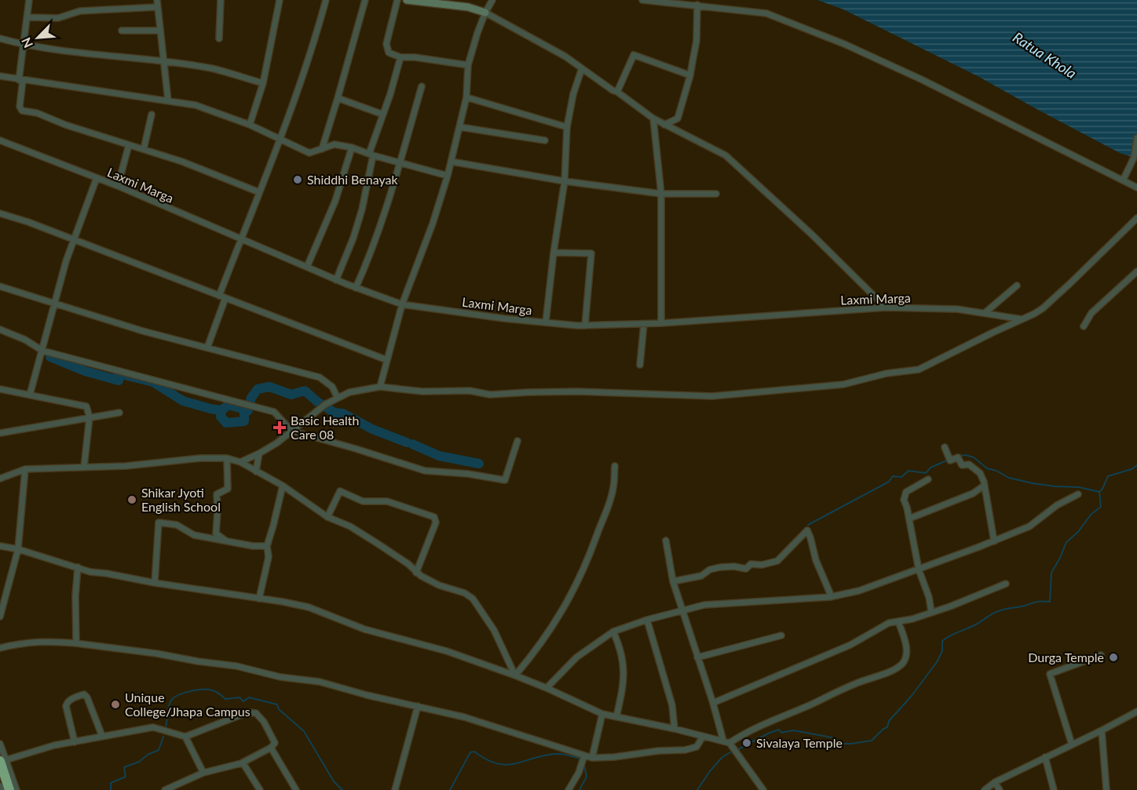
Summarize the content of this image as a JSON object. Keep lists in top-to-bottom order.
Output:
{
  "streets": {
    "street": ["Laxmi Marga"]
  },
  "water": ["Ratua Khola"],
  "places": {
    "other": [
      "Shiddhi Benayak",
      "Shikar Jyoti English School",
      "Durga Temple",
      "Unique College/Jhapa Campus",
      "Sivalaya Temple"
    ],
    "health": ["Basic Health Care 08"]
  },
  "north": "bottom left"
}
